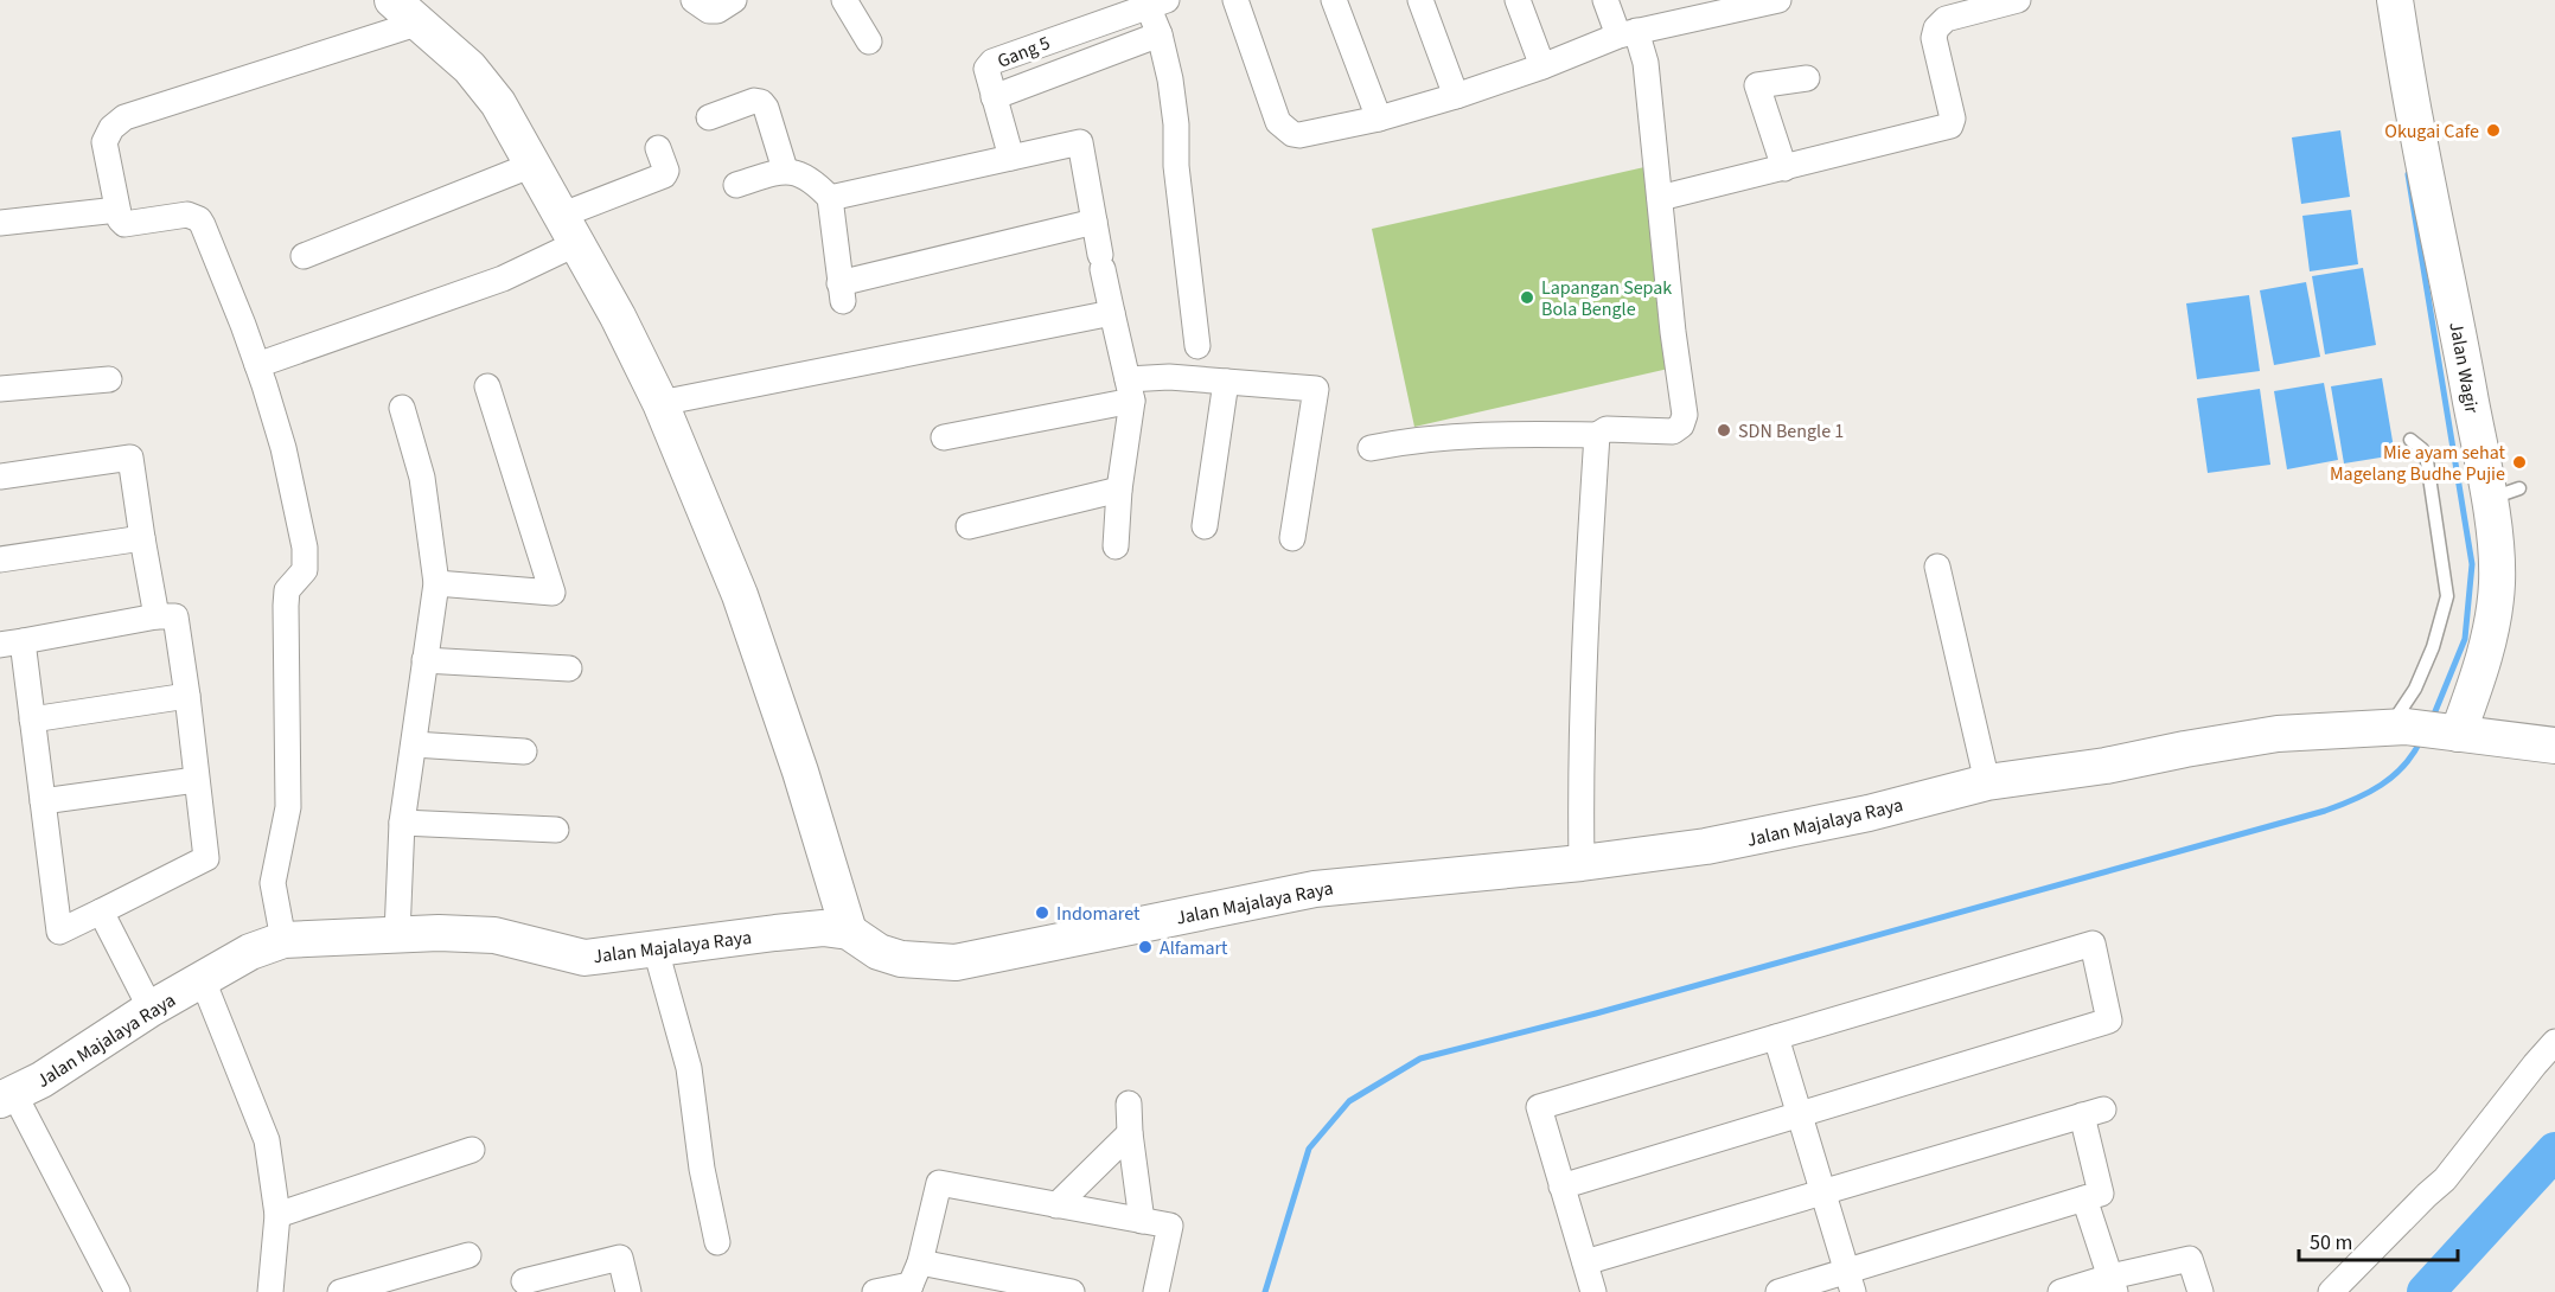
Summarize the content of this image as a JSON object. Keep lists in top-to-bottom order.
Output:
{
  "streets": {
    "street": ["Gang 5", "Jalan Wagir", "Jalan Majalaya Raya"]
  },
  "crossings": [
    ["Jalan Wagir", "Jalan Majalaya Raya"]
  ],
  "places": [
    "Okugai Cafe",
    "Lapangan Sepak Bola Bengle",
    "SDN Bengle 1",
    "Mie ayam sehat Magelang Budhe Pujie",
    "Indomaret",
    "Alfamart"
  ],
  "scale_bar": "50 m"
}
